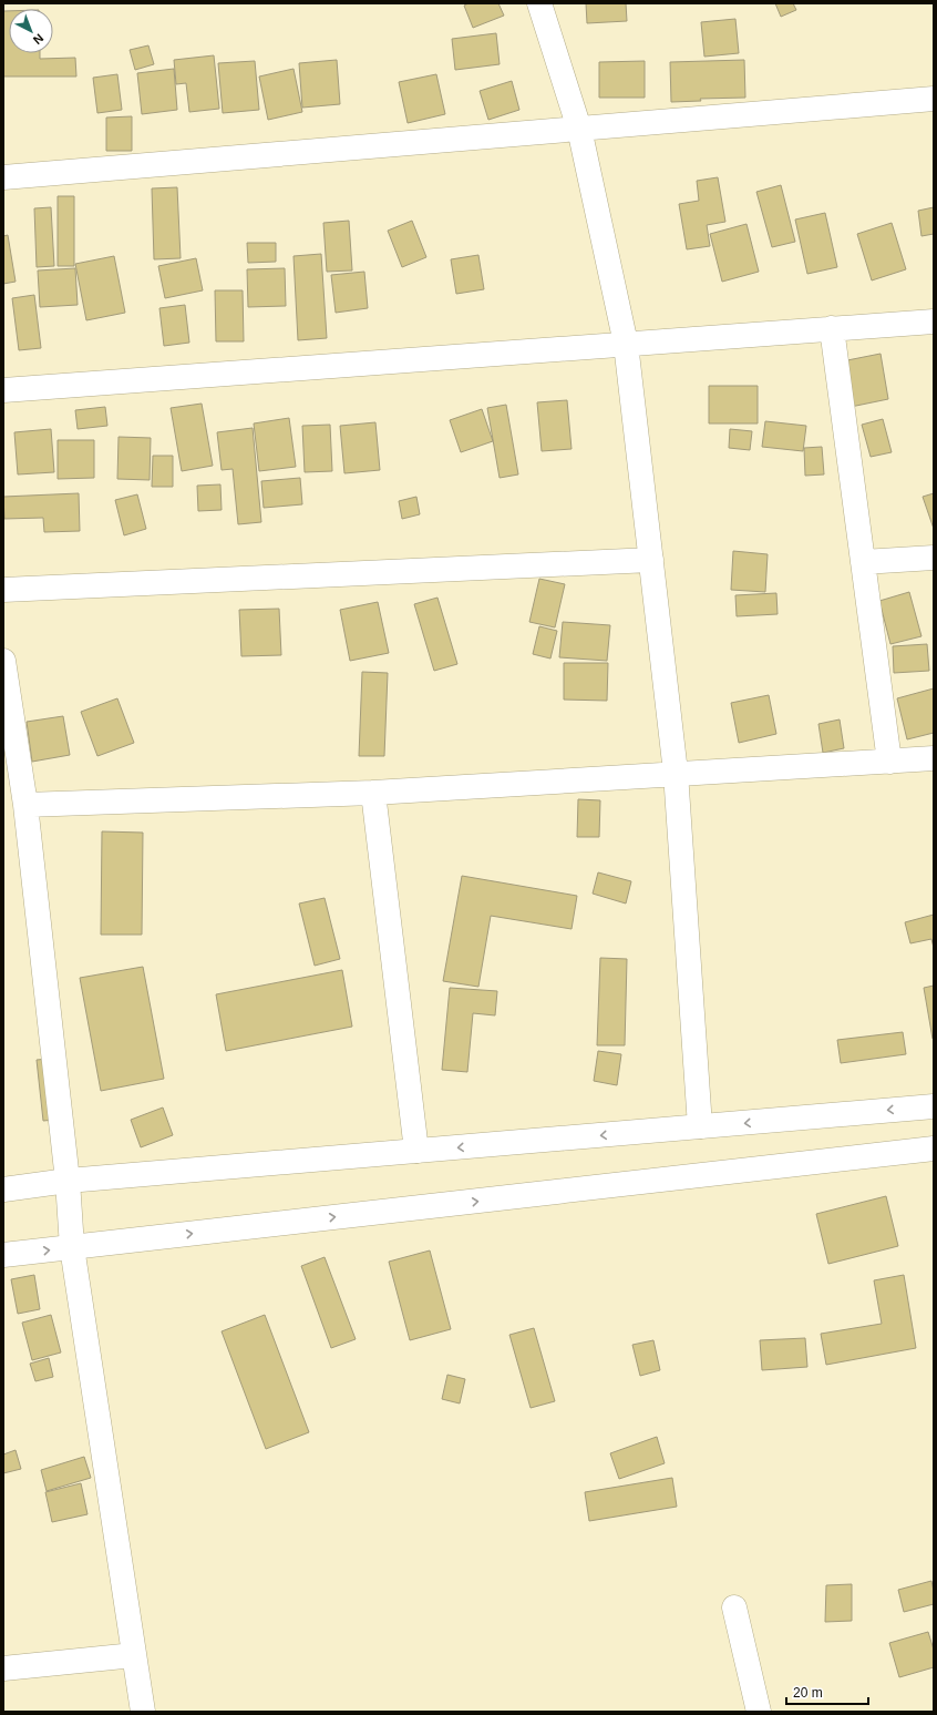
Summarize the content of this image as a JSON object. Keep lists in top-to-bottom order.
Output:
{
  "scale_bar": "20 m",
  "north": "bottom right"
}
